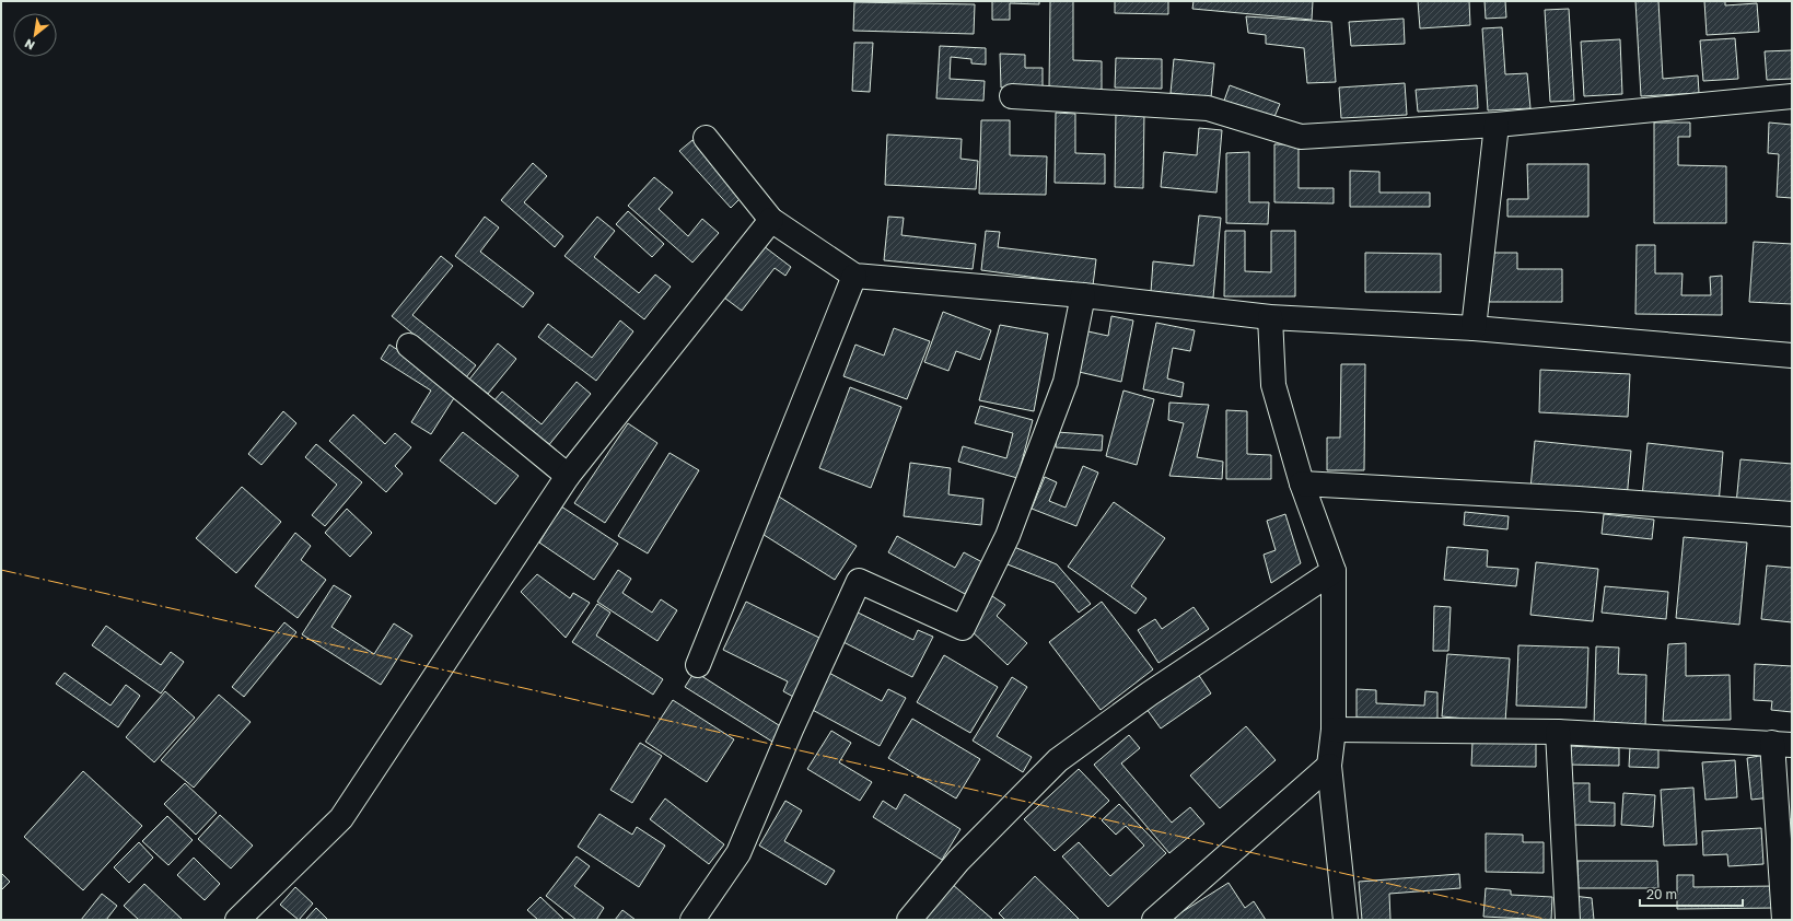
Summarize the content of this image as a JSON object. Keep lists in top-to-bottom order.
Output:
{
  "scale_bar": "20 m",
  "north": "bottom left"
}
